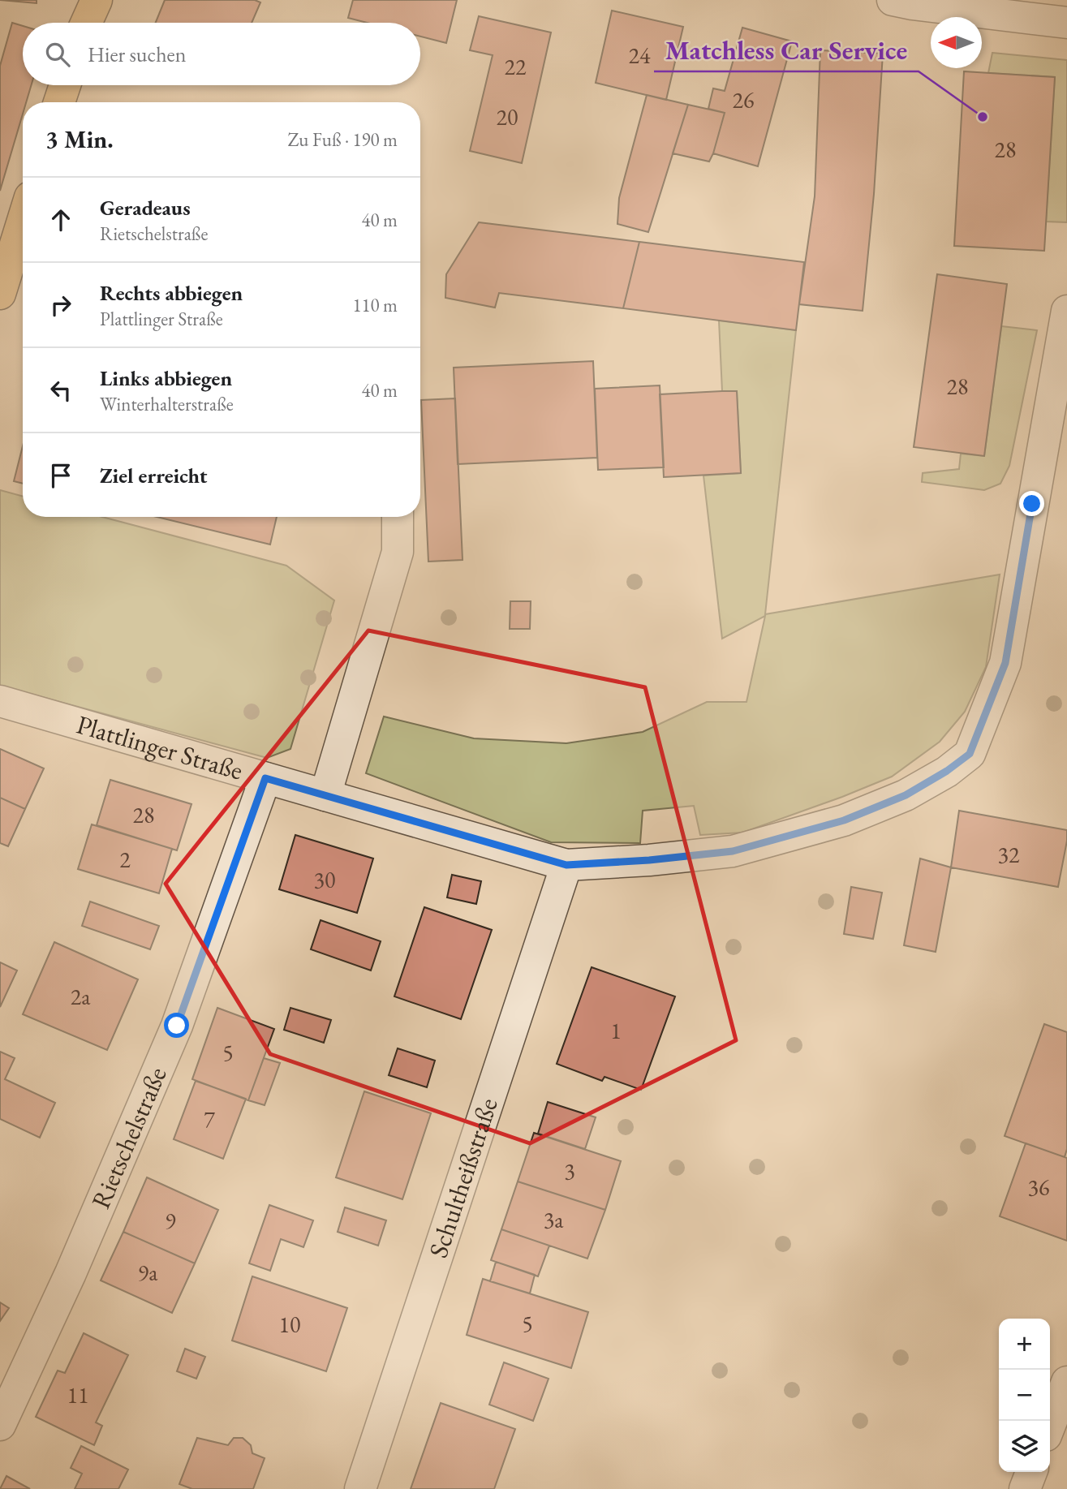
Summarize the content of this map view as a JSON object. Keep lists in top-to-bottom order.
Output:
{
  "streets": {
    "street": ["Plattlinger Straße", "Rietschelstraße", "Schultheißstraße"]
  },
  "crossings": [
    ["Plattlinger Straße", "Rietschelstraße"],
    ["Plattlinger Straße", "Schultheißstraße"]
  ],
  "places": ["Matchless Car Service"],
  "house_numbers": [
    "24",
    "22",
    "26",
    "20",
    "28",
    "28",
    "28",
    "32",
    "2",
    "30",
    "2a",
    "1",
    "5",
    "7",
    "3",
    "36",
    "3a",
    "9",
    "9a",
    "5",
    "10",
    "11"
  ],
  "north": "left",
  "page": {
    "search": "Hier suchen",
    "heading": ["3 Min.", "Zu Fuß · 190 m"],
    "list": [
      ["Geradeaus", "Rietschelstraße", "40 m"],
      ["Rechts abbiegen", "Plattlinger Straße", "110 m"],
      ["Links abbiegen", "Winterhalterstraße", "40 m"],
      "Ziel erreicht"
    ],
    "map_buttons": ["+", "−"]
  }
}
